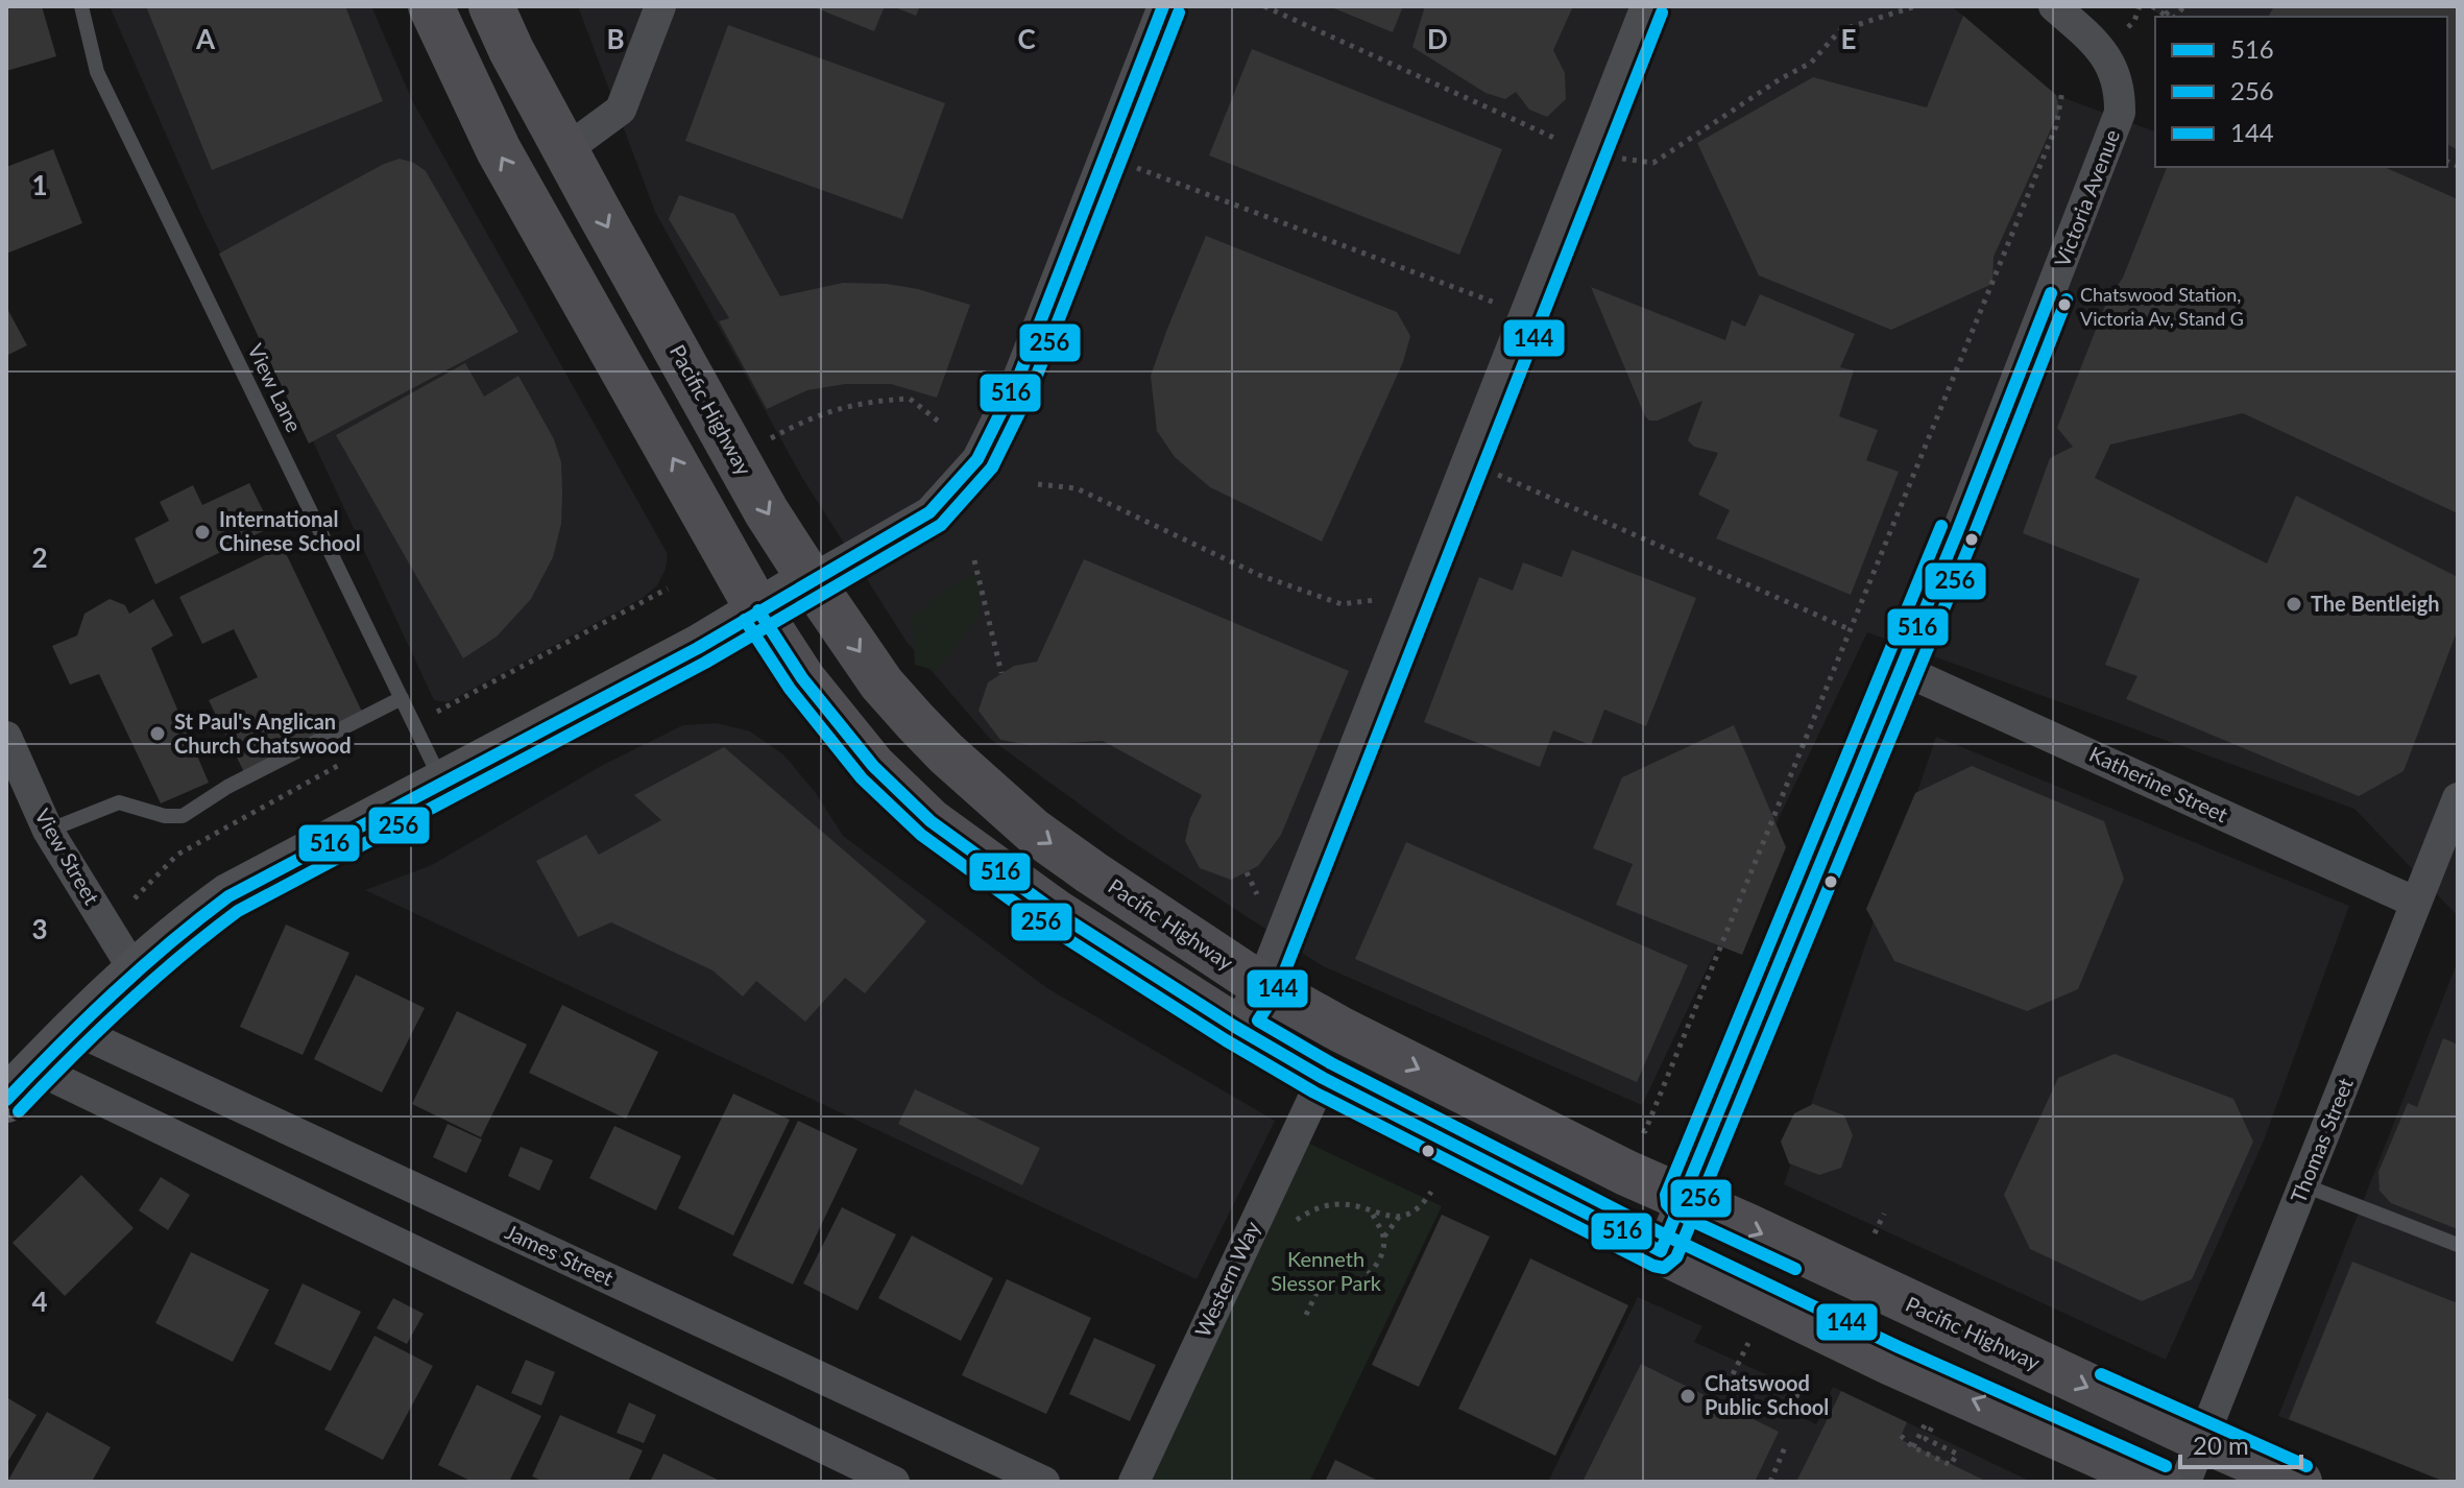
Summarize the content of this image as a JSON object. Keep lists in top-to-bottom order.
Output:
{
  "streets": {
    "highway": ["Pacific Highway"],
    "street": [
      "Victoria Avenue",
      "Katherine Street",
      "View Street",
      "Thomas Street",
      "James Street",
      "Western Way"
    ],
    "lane": ["View Lane"]
  },
  "crossings": [
    ["Victoria Avenue", "Pacific Highway"],
    ["Victoria Avenue", "Katherine Street"],
    ["Pacific Highway", "Thomas Street"],
    ["Katherine Street", "Thomas Street"]
  ],
  "parks": ["Kenneth Slessor Park"],
  "places": [
    "Chatswood Station, Victoria Av, Stand G",
    "International Chinese School",
    "The Bentleigh",
    "St Paul's Anglican Church Chatswood",
    "Chatswood Public School"
  ],
  "lines": ["transit line 516", "transit line 256", "transit line 144"],
  "legend": ["516", "256", "144"],
  "scale_bar": "20 m",
  "grid": {
    "columns": [
      "A",
      "B",
      "C",
      "D",
      "E"
    ],
    "rows": [
      "1",
      "2",
      "3",
      "4"
    ]
  }
}
